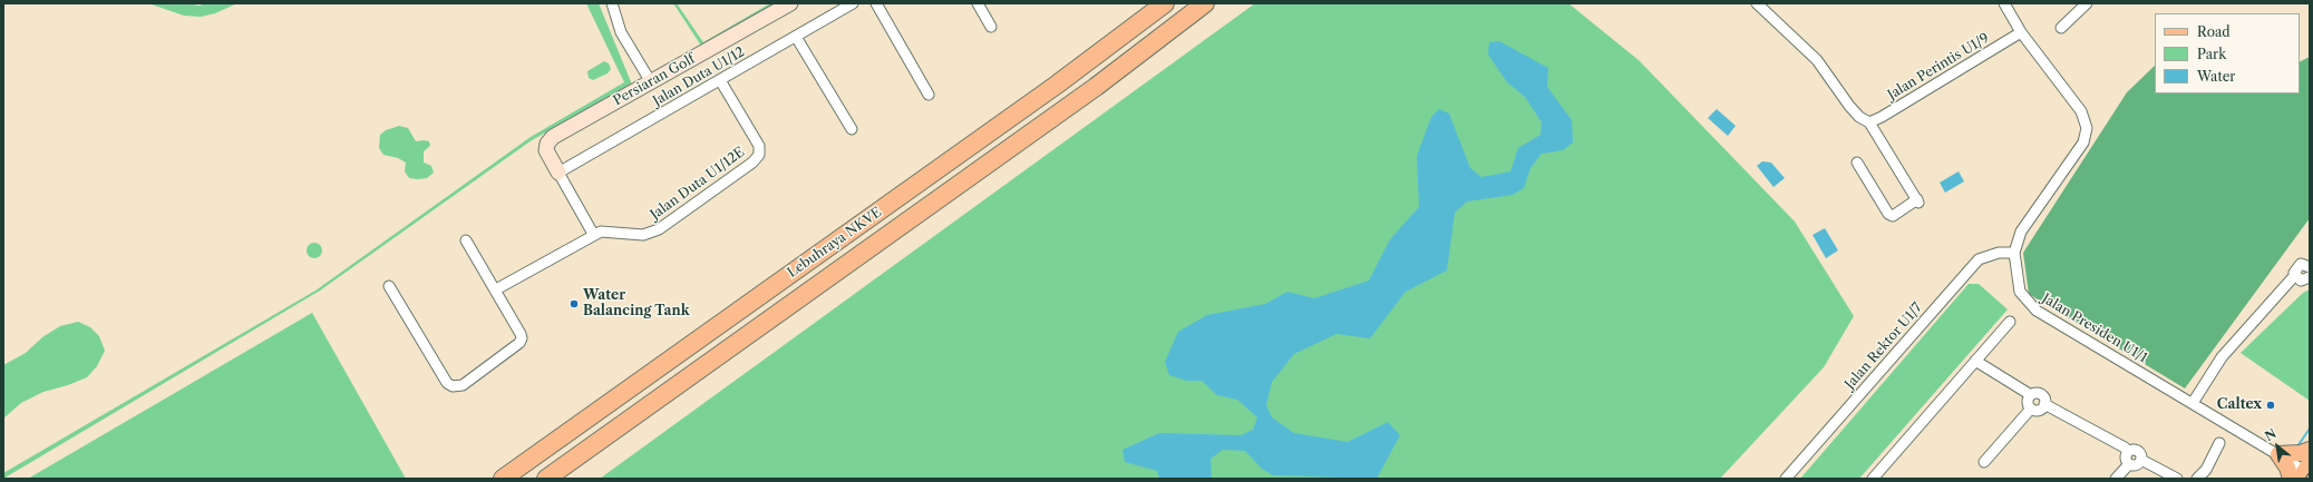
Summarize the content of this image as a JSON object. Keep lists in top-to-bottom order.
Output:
{
  "streets": {
    "highway": ["Lebuhraya NKVE"],
    "street": [
      "Jalan Perintis U1/9",
      "Jalan Duta U1/12",
      "Persiaran Golf",
      "Jalan Duta U1/12E",
      "Jalan Presiden U1/1",
      "Jalan Rektor U1/7"
    ]
  },
  "crossings": [
    ["Jalan Perintis U1/9", "Jalan Presiden U1/1"],
    ["Jalan Duta U1/12", "Persiaran Golf"],
    ["Jalan Duta U1/12", "Jalan Duta U1/12E"],
    ["Jalan Presiden U1/1", "Jalan Rektor U1/7"]
  ],
  "places": ["Water Balancing Tank", "Caltex"],
  "legend": ["Road", "Park", "Water"],
  "north": "top left"
}
